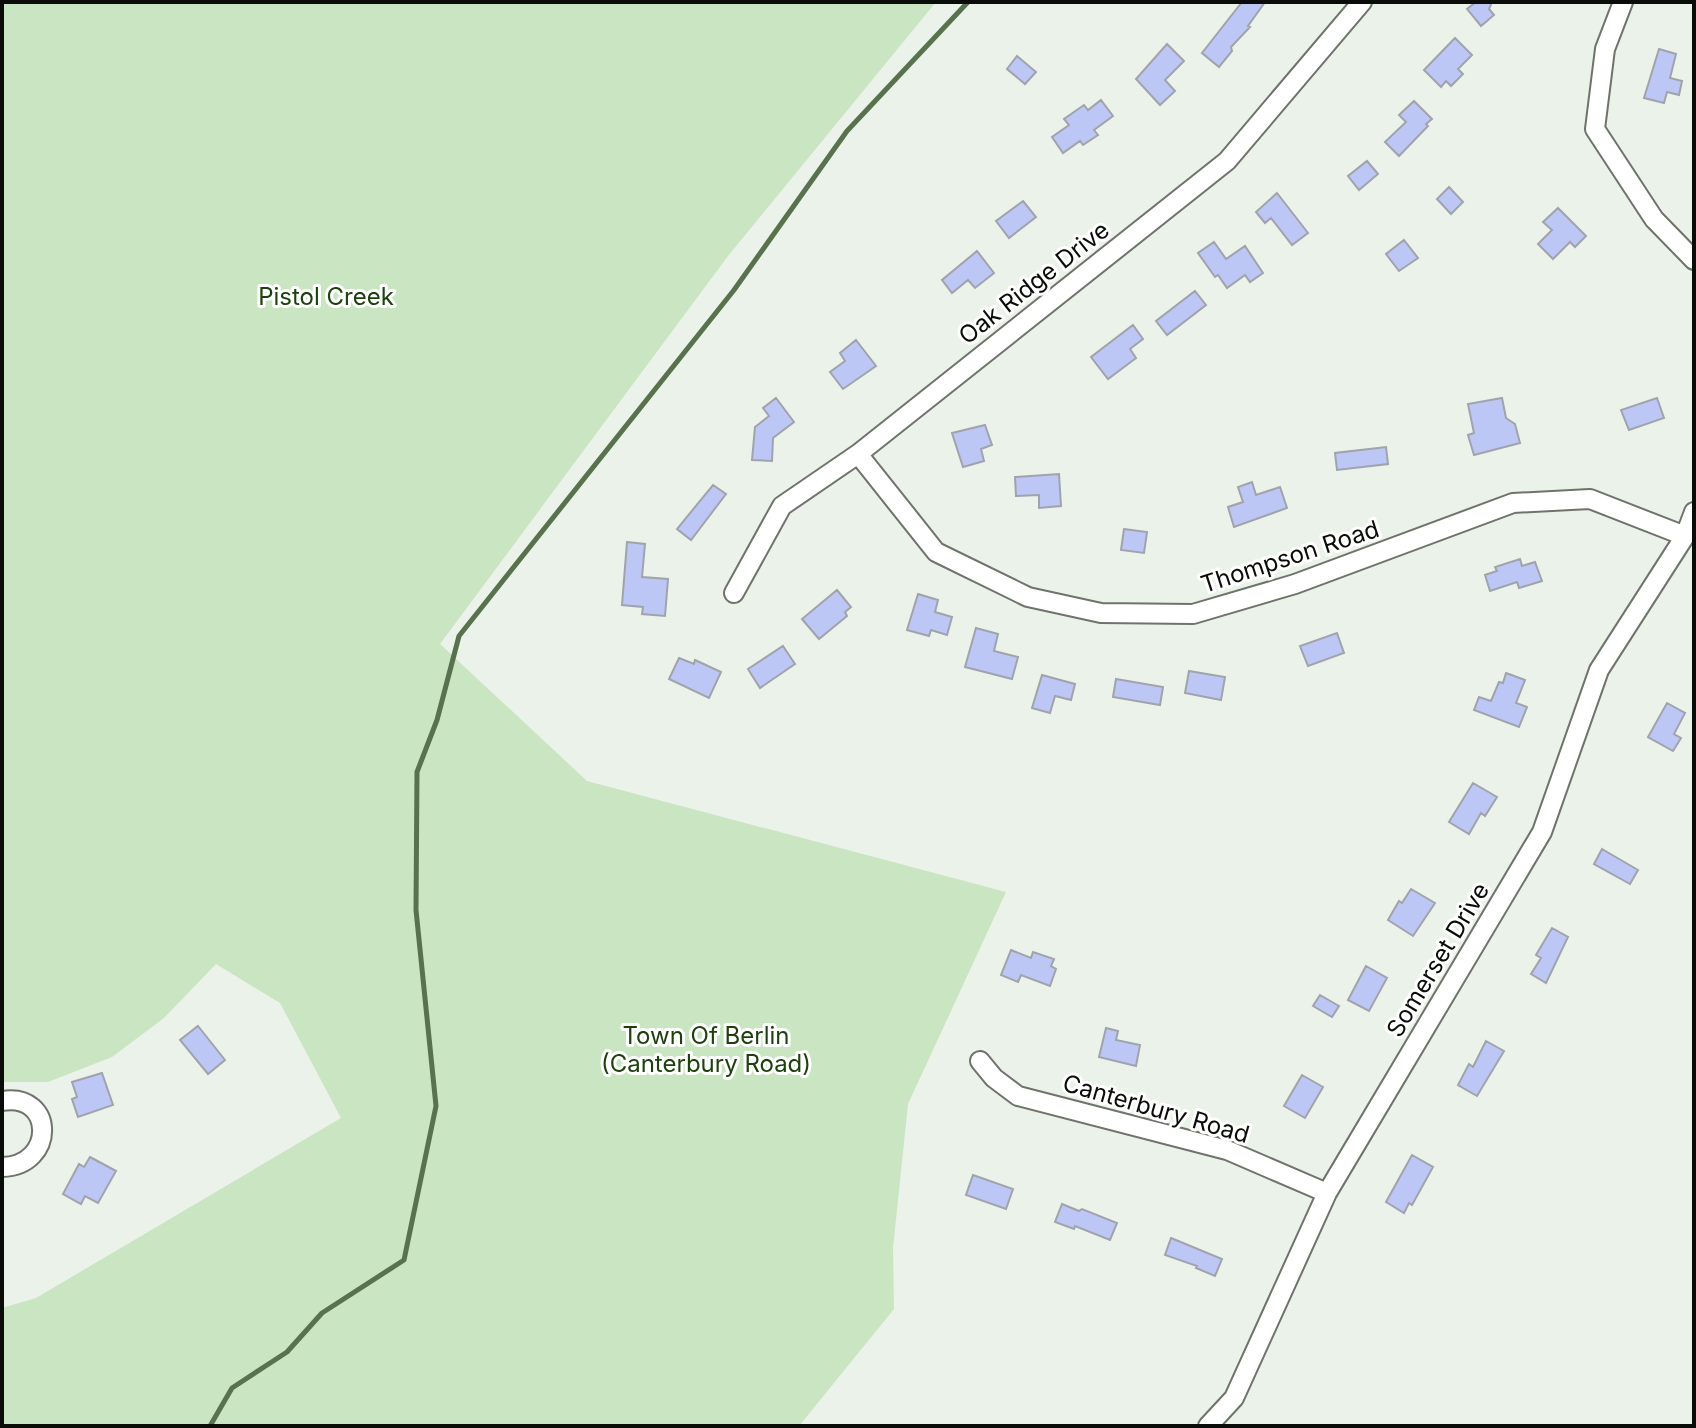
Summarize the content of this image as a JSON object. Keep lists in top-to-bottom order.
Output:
{
  "streets": {
    "street": [
      "Oak Ridge Drive",
      "Thompson Road",
      "Somerset Drive",
      "Canterbury Road"
    ]
  },
  "crossings": [
    ["Oak Ridge Drive", "Thompson Road"],
    ["Thompson Road", "Somerset Drive"],
    ["Somerset Drive", "Canterbury Road"]
  ],
  "parks": ["Pistol Creek", "Town Of Berlin (Canterbury Road)"]
}
